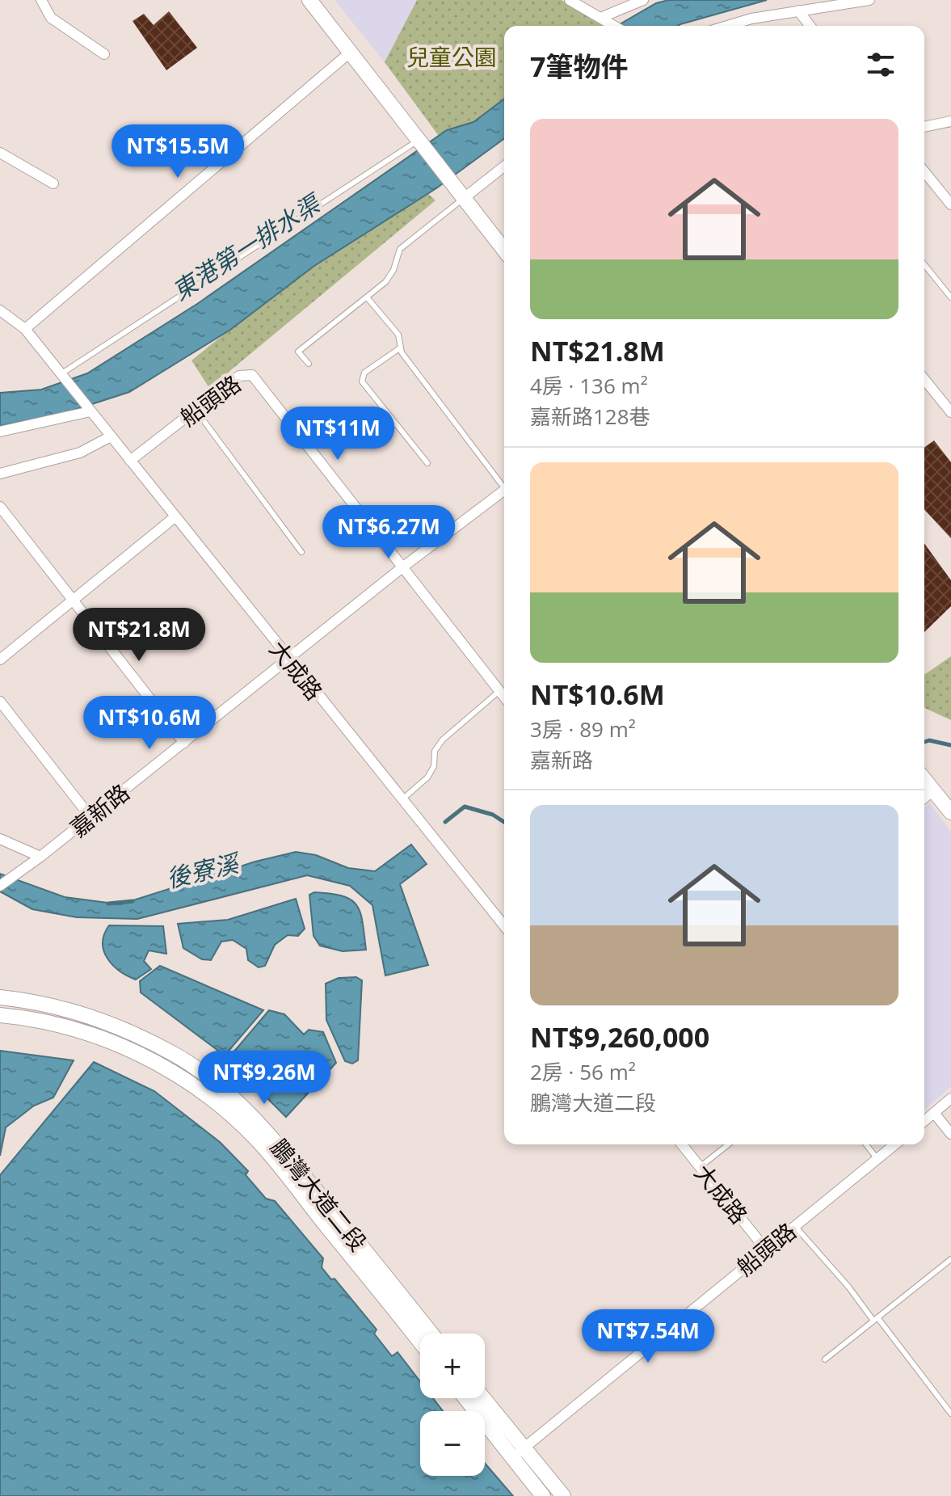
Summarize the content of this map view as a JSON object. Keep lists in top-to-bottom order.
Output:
{
  "streets": {
    "street": [
      "船頭路",
      "大成路",
      "嘉新路",
      "鵬灣大道二段"
    ]
  },
  "crossings": [
    ["船頭路", "大成路"],
    ["大成路", "嘉新路"]
  ],
  "water": ["東港第一排水渠", "後寮溪"],
  "parks": ["兒童公園"],
  "page": {
    "heading": "7筆物件",
    "list": [
      {
        "name": "NT$21.8M",
        "note": "4房 · 136 m² · 嘉新路128巷"
      },
      {
        "name": "NT$10.6M",
        "note": "3房 · 89 m² · 嘉新路"
      },
      {
        "name": "NT$9,260,000",
        "note": "2房 · 56 m² · 鵬灣大道二段"
      }
    ],
    "price": [
      "NT$15.5M",
      "NT$11M",
      "NT$6.27M",
      "NT$21.8M",
      "NT$10.6M",
      "NT$9.26M",
      "NT$7.54M"
    ],
    "map_buttons": ["+", "−"]
  }
}
